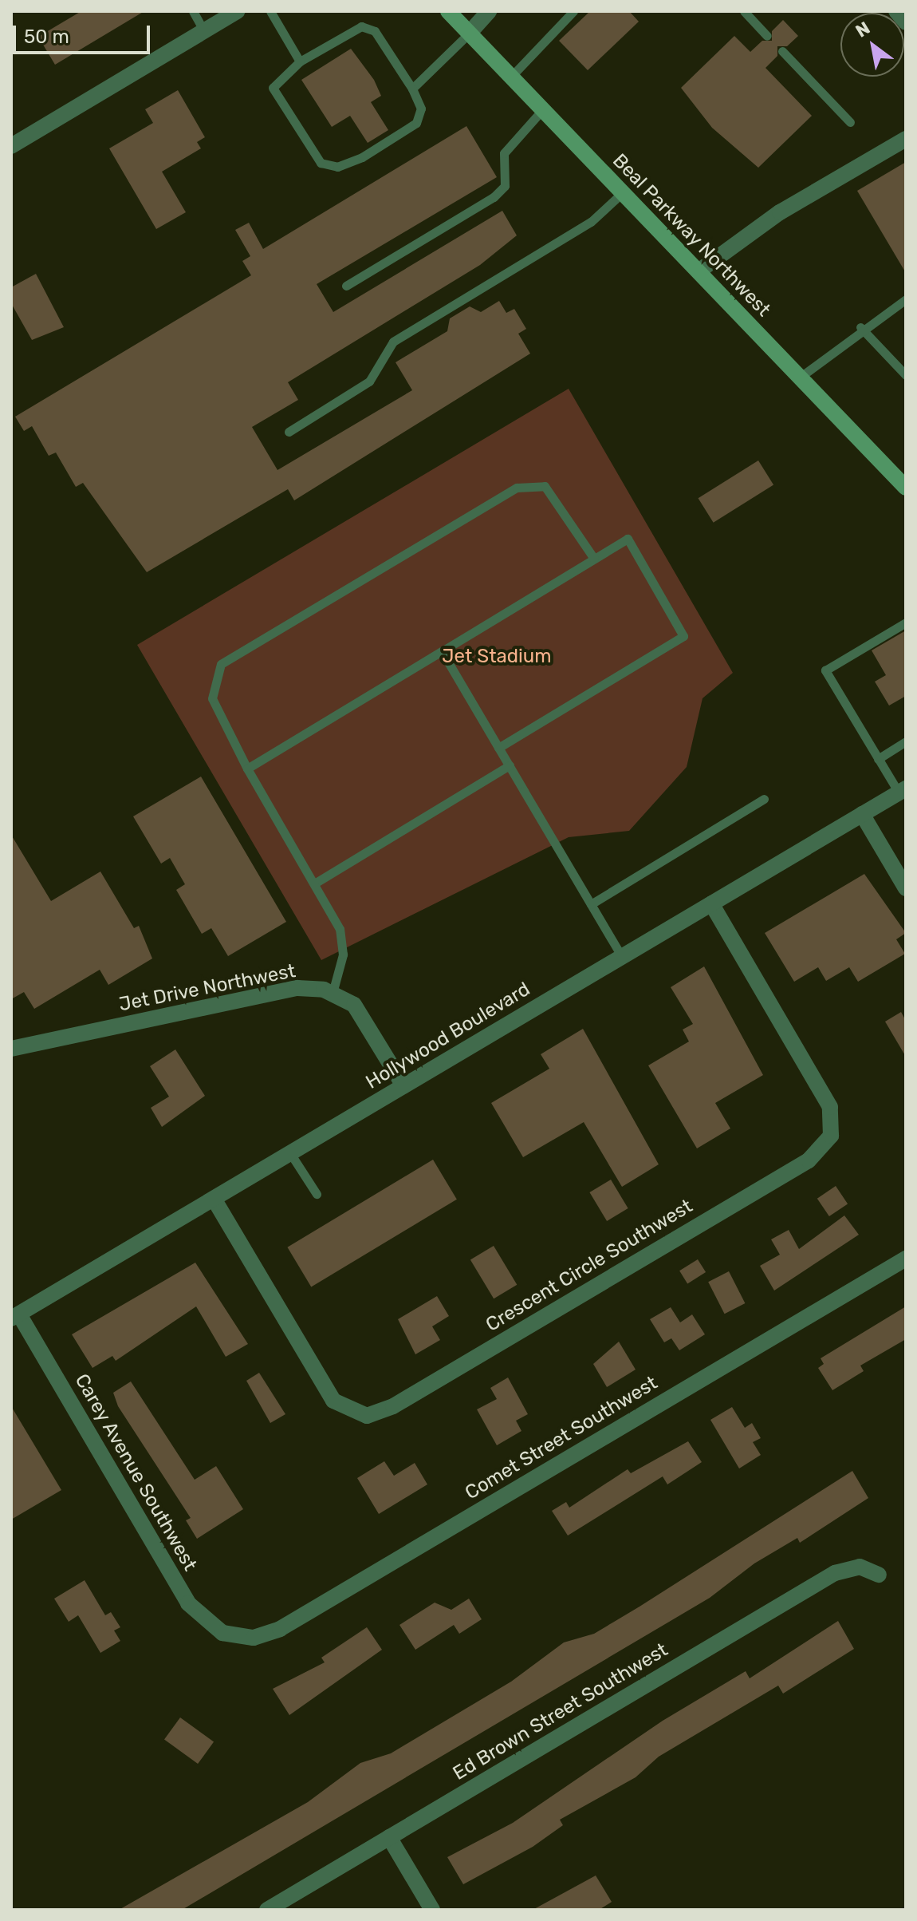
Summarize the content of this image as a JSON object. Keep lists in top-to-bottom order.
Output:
{
  "streets": {
    "main road": ["Beal Parkway Northwest"],
    "street": [
      "Jet Drive Northwest",
      "Hollywood Boulevard",
      "Crescent Circle Southwest",
      "Comet Street Southwest",
      "Carey Avenue Southwest",
      "Ed Brown Street Southwest"
    ]
  },
  "crossings": [
    ["Jet Drive Northwest", "Hollywood Boulevard"],
    ["Hollywood Boulevard", "Crescent Circle Southwest"],
    ["Hollywood Boulevard", "Carey Avenue Southwest"],
    ["Comet Street Southwest", "Carey Avenue Southwest"]
  ],
  "parks": ["Jet Stadium"],
  "scale_bar": "50 m",
  "north": "top left"
}
